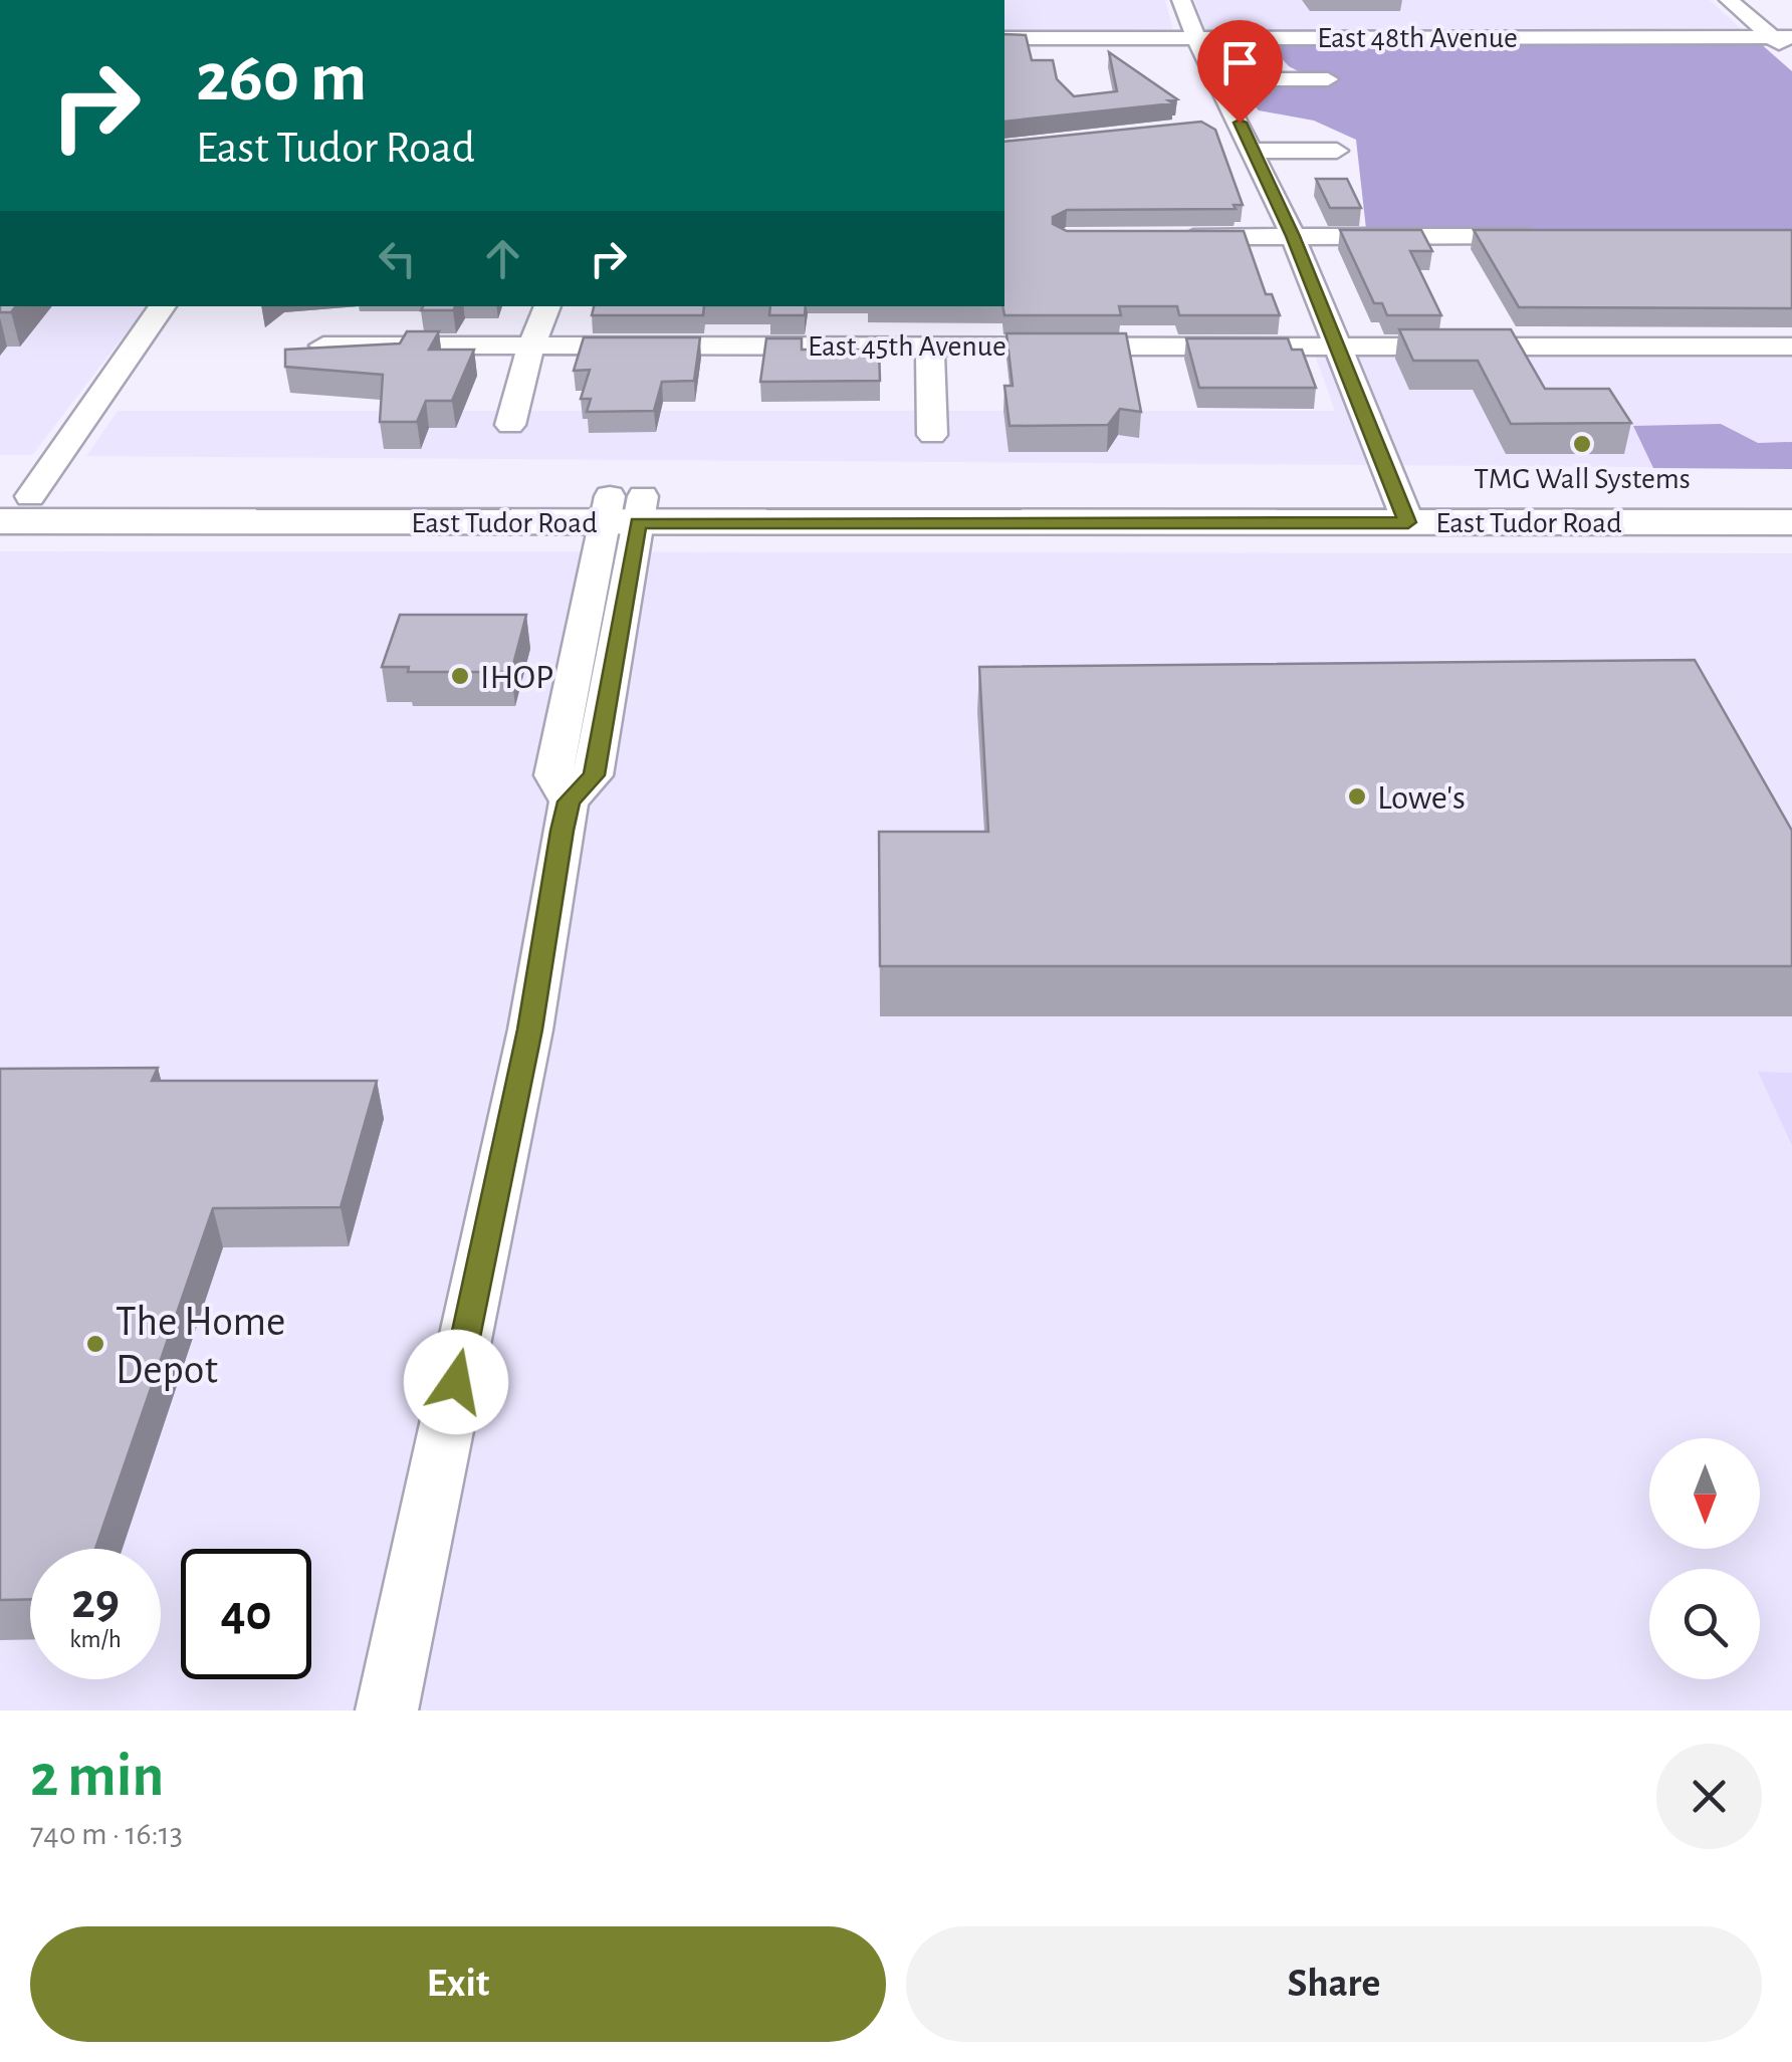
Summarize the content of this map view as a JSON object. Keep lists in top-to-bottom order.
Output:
{
  "streets": {
    "main road": ["East Tudor Road"],
    "street": ["East 48th Avenue", "East 45th Avenue"]
  },
  "places": [
    "TMG Wall Systems",
    "IHOP",
    "Lowe's",
    "The Home Depot"
  ],
  "north": "bottom",
  "page": {
    "turn": ["260 m", "East Tudor Road"],
    "speed": "29 km/h",
    "limit": "40",
    "heading": ["2 min", "740 m · 16:13"],
    "buttons": ["Exit", "Share"]
  }
}
